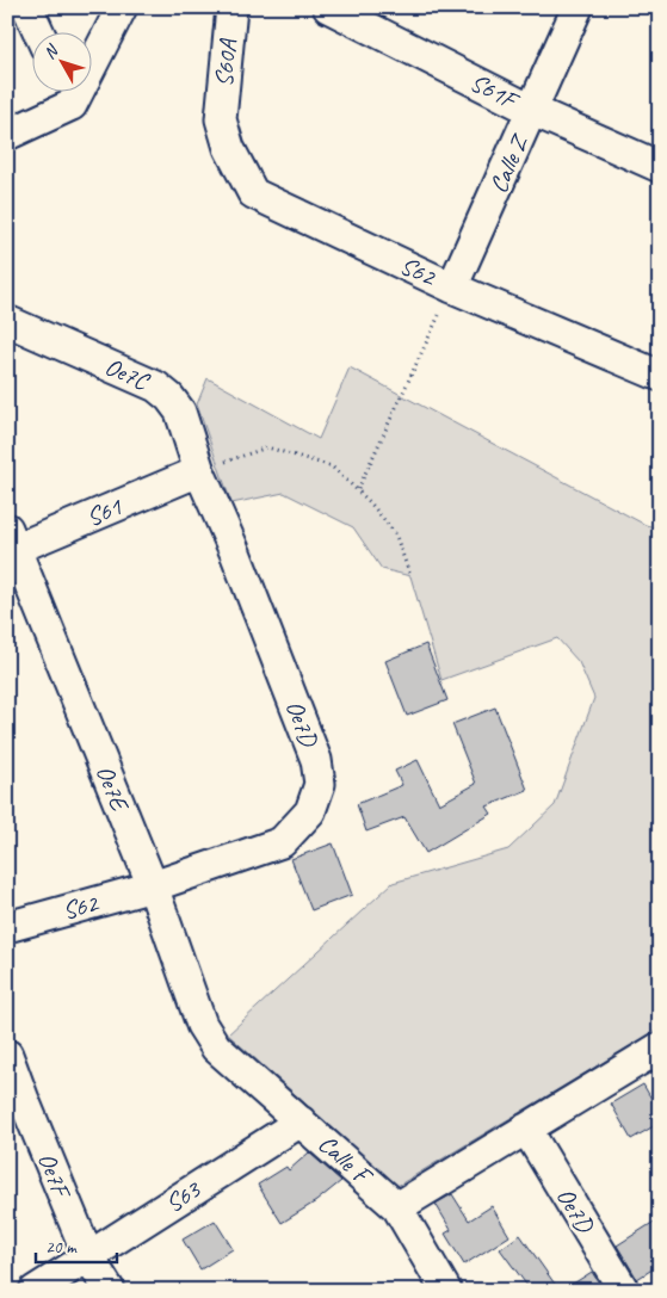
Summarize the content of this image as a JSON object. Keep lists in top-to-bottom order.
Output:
{
  "streets": {
    "street": [
      "S60A",
      "S61F",
      "Calle Z",
      "S62",
      "Oe7C",
      "S61",
      "Oe7D",
      "Oe7E",
      "Calle F",
      "Oe7F",
      "S63"
    ]
  },
  "crossings": [
    ["S60A", "S62"],
    ["S61F", "Calle Z"],
    ["Calle Z", "S62"],
    ["S62", "Oe7D"],
    ["S62", "Oe7E"],
    ["Oe7C", "S61"],
    ["Oe7C", "Oe7D"],
    ["S61", "Oe7D"],
    ["S61", "Oe7E"],
    ["Oe7D", "Oe7E"],
    ["Oe7E", "Calle F"],
    ["Calle F", "S63"],
    ["Oe7F", "S63"]
  ],
  "scale_bar": "20 m",
  "north": "top left"
}
